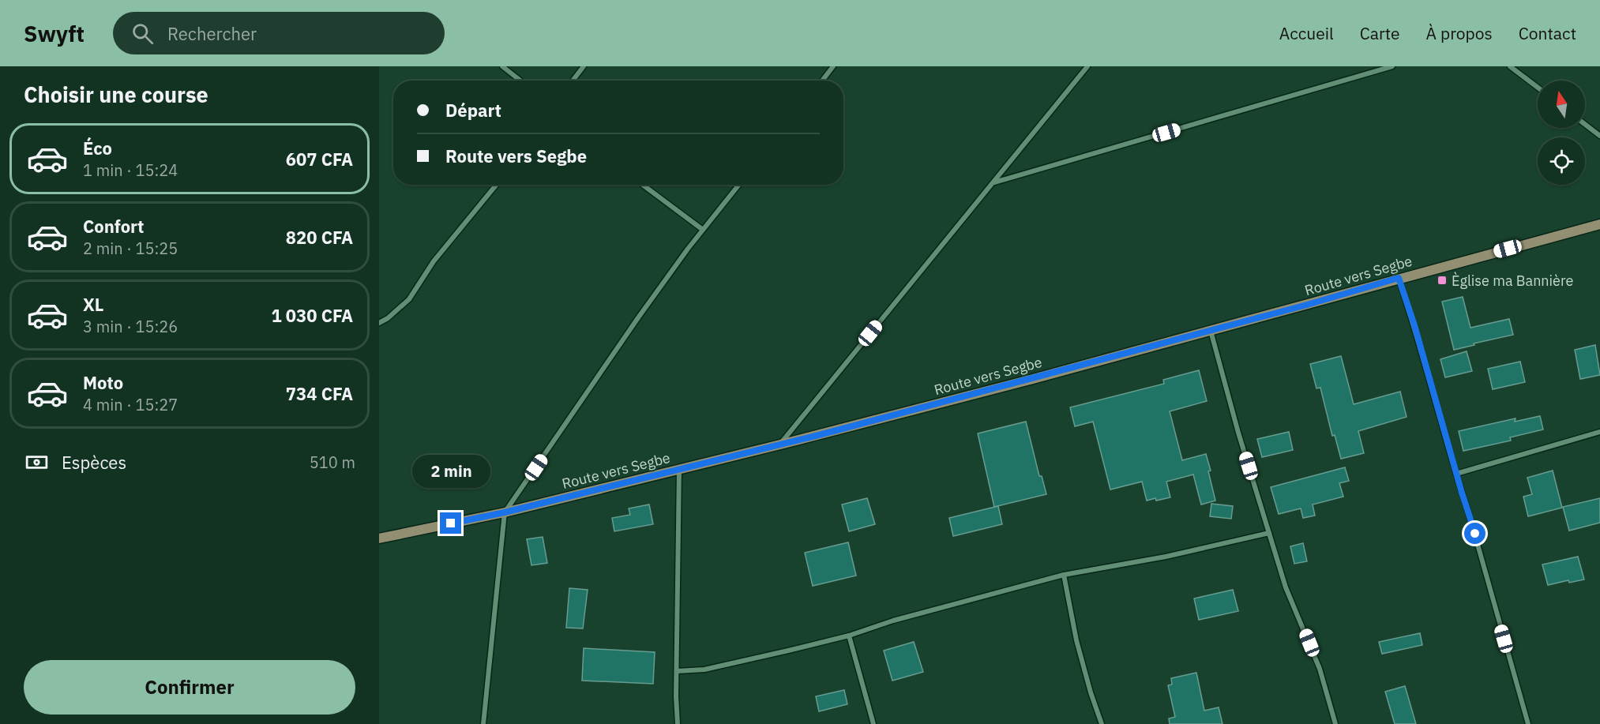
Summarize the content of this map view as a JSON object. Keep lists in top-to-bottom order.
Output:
{
  "streets": {
    "main road": ["Route vers Segbe"]
  },
  "places": {
    "transit": ["Èglise ma Bannière"]
  },
  "north": "top",
  "page": {
    "header": "Swyft",
    "search": "Rechercher",
    "nav": [
      "Accueil",
      "Carte",
      "À propos",
      "Contact"
    ],
    "heading": "Choisir une course",
    "banner": ["Départ", "Route vers Segbe"],
    "list": [
      {
        "name": "Éco",
        "note": "1 min · 15:24",
        "value": "607 CFA"
      },
      {
        "name": "Confort",
        "note": "2 min · 15:25",
        "value": "820 CFA"
      },
      {
        "name": "XL",
        "note": "3 min · 15:26",
        "value": "1 030 CFA"
      },
      {
        "name": "Moto",
        "note": "4 min · 15:27",
        "value": "734 CFA"
      }
    ],
    "pay": ["Espèces", "510 m"],
    "bubble": "2 min",
    "buttons": "Confirmer"
  }
}
